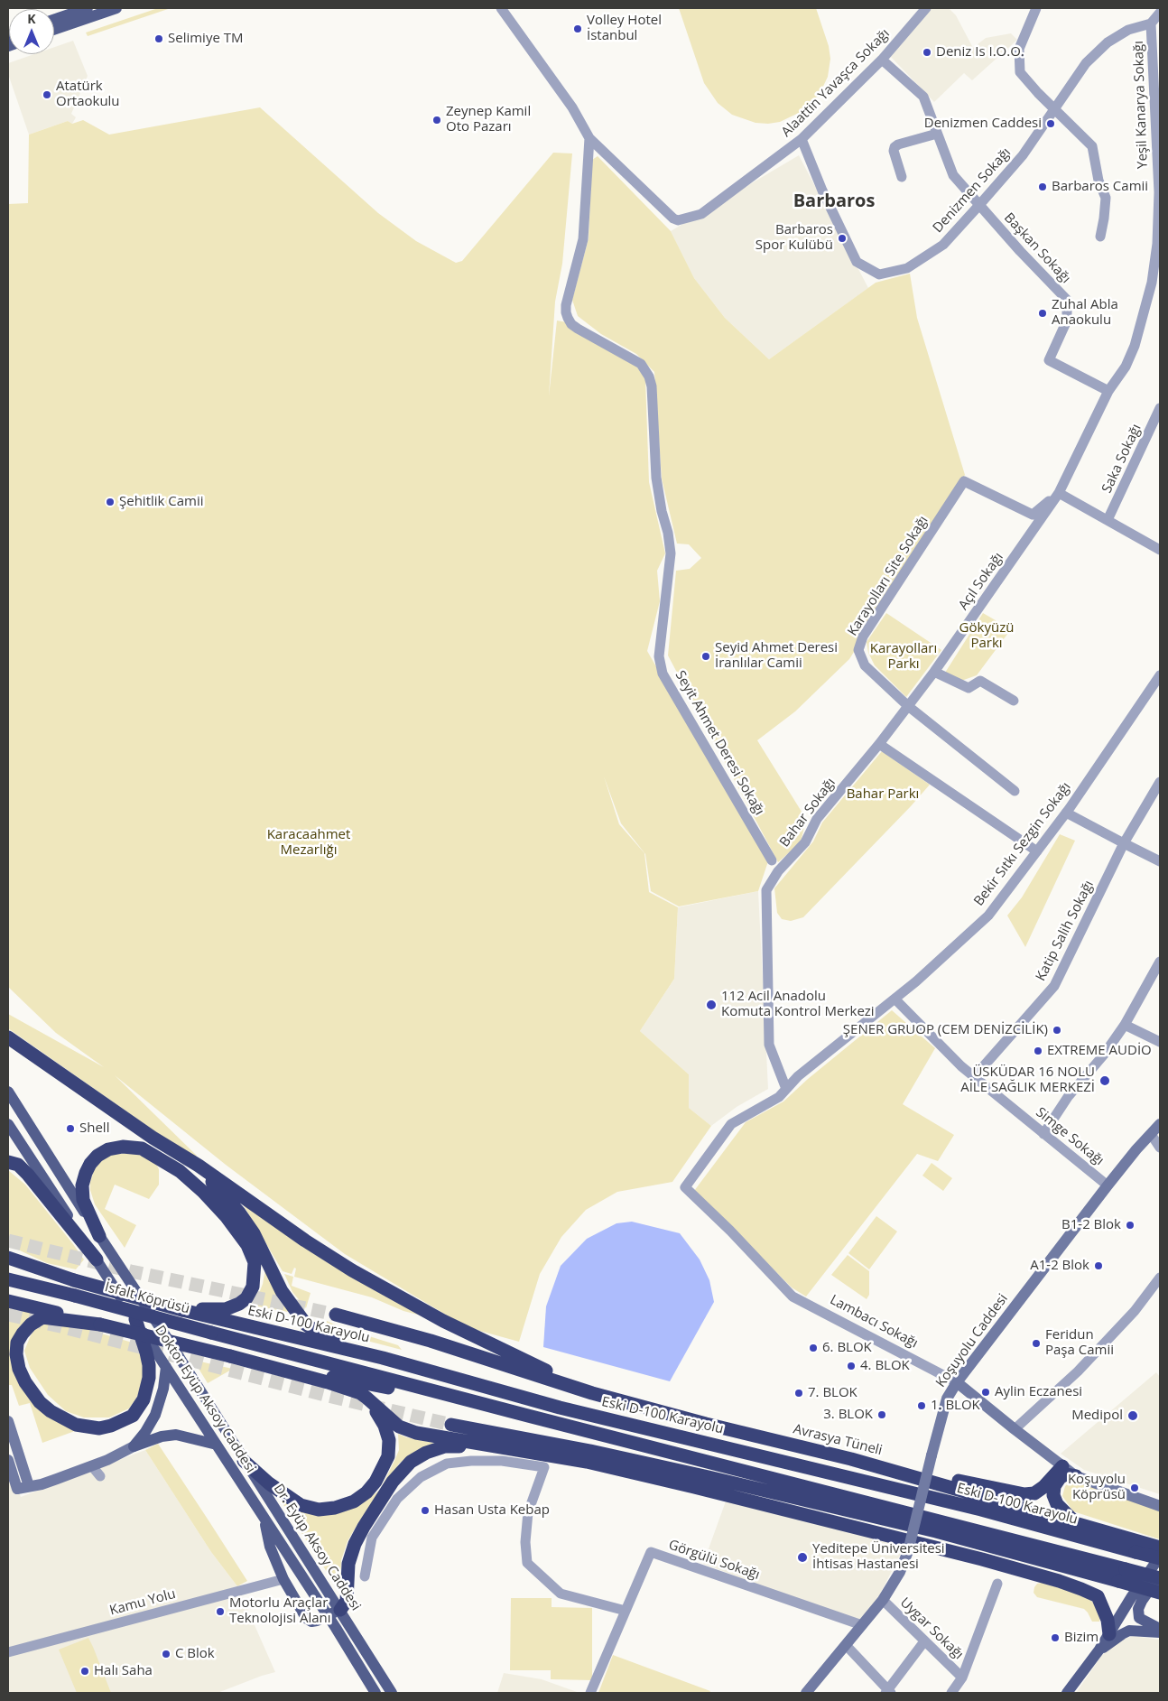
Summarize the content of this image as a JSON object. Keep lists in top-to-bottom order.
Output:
{
  "streets": {
    "highway": ["İsfalt Köprüsü", "Eski D-100 Karayolu", "Avrasya Tüneli"],
    "main road": [
      "Lambacı Sokağı",
      "Koşuyolu Caddesi",
      "Doktor Eyüp Aksoy Caddesi",
      "Dr. Eyüp Aksoy Caddesi"
    ],
    "street": [
      "Alaattin Yavaşca Sokağı",
      "Yeşil Kanarya Sokağı",
      "Denizmen Sokağı",
      "Başkan Sokağı",
      "Saka Sokağı",
      "Karayolları Site Sokağı",
      "Açıl Sokağı",
      "Seyit Ahmet Deresi Sokağı",
      "Bahar Sokağı",
      "Bekir Sıtkı Sezgin Sokağı",
      "Katip Salih Sokağı",
      "Simge Sokağı",
      "Görgülü Sokağı",
      "Kamu Yolu",
      "Uygar Sokağı"
    ]
  },
  "crossings": [
    ["Alaattin Yavaşca Sokağı", "Denizmen Sokağı"],
    ["Alaattin Yavaşca Sokağı", "Başkan Sokağı"],
    ["Alaattin Yavaşca Sokağı", "Seyit Ahmet Deresi Sokağı"],
    ["Yeşil Kanarya Sokağı", "Denizmen Sokağı"],
    ["Yeşil Kanarya Sokağı", "Başkan Sokağı"],
    ["Denizmen Sokağı", "Başkan Sokağı"],
    ["Karayolları Site Sokağı", "Açıl Sokağı"],
    ["Bahar Sokağı", "Bekir Sıtkı Sezgin Sokağı"],
    ["Bekir Sıtkı Sezgin Sokağı", "Simge Sokağı"],
    ["Bekir Sıtkı Sezgin Sokağı", "Lambacı Sokağı"],
    ["Katip Salih Sokağı", "Simge Sokağı"],
    ["Simge Sokağı", "Koşuyolu Caddesi"],
    ["İsfalt Köprüsü", "Eski D-100 Karayolu"],
    ["Lambacı Sokağı", "Koşuyolu Caddesi"],
    ["Eski D-100 Karayolu", "Avrasya Tüneli"],
    ["Koşuyolu Caddesi", "Görgülü Sokağı"],
    ["Koşuyolu Caddesi", "Uygar Sokağı"],
    ["Doktor Eyüp Aksoy Caddesi", "Dr. Eyüp Aksoy Caddesi"]
  ],
  "districts": ["Barbaros"],
  "parks": [
    "Gökyüzü Parkı",
    "Karayolları Parkı",
    "Bahar Parkı",
    "Karacaahmet Mezarlığı"
  ],
  "places": [
    "Volley Hotel İstanbul",
    "Selimiye TM",
    "Deniz Is I.O.O.",
    "Atatürk Ortaokulu",
    "Zeynep Kamil Oto Pazarı",
    "Denizmen Caddesi",
    "Barbaros Camii",
    "Barbaros Spor Kulübü",
    "Zuhal Abla Anaokulu",
    "Şehitlik Camii",
    "Seyid Ahmet Deresi İranlılar Camii",
    "112 Acil Anadolu Komuta Kontrol Merkezi",
    "ŞENER GRUOP (CEM DENİZCİLİK)",
    "EXTREME AUDİO",
    "ÜSKÜDAR 16 NOLU AİLE SAĞLIK MERKEZİ",
    "Shell",
    "B1-2 Blok",
    "A1-2 Blok",
    "Feridun Paşa Camii",
    "6. BLOK",
    "4. BLOK",
    "Aylin Eczanesi",
    "7. BLOK",
    "1. BLOK",
    "3. BLOK",
    "Medipol",
    "Koşuyolu Köprüsü",
    "Hasan Usta Kebap",
    "Yeditepe Üniversitesi İhtisas Hastanesi",
    "Motorlu Araçlar Teknolojisi Alanı",
    "Bizim",
    "C Blok",
    "Halı Saha"
  ],
  "north": "top"
}
